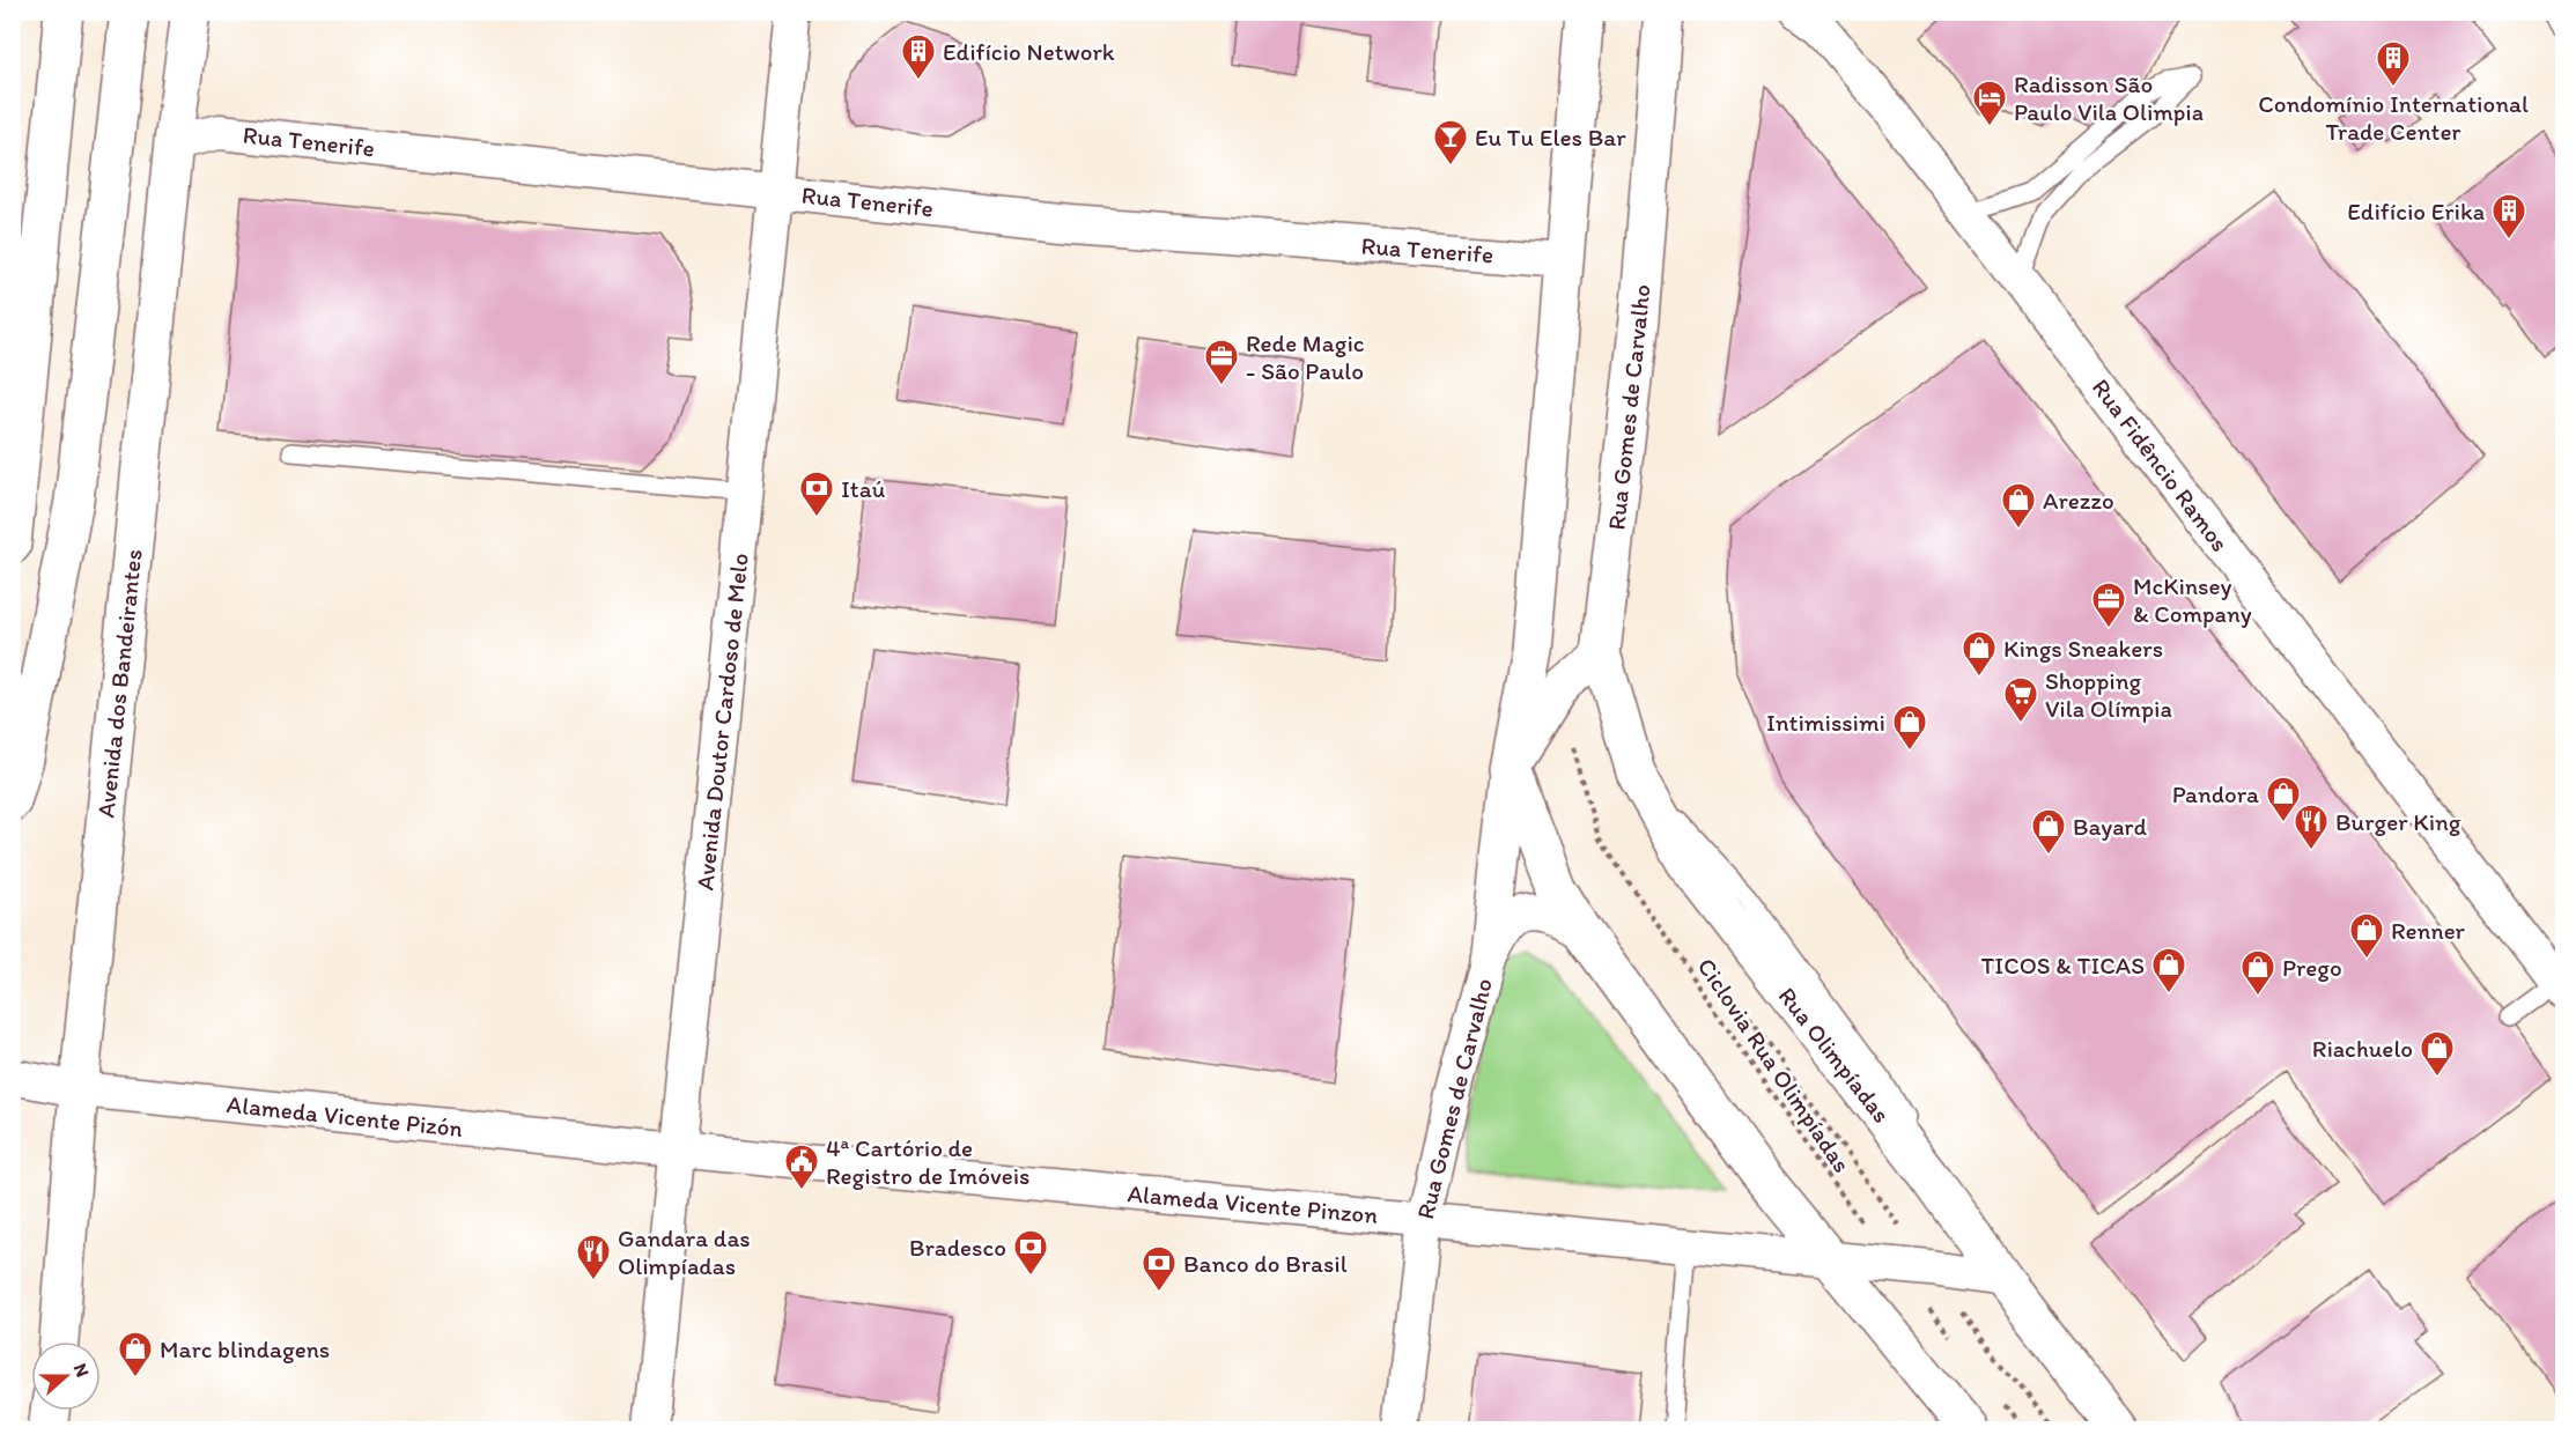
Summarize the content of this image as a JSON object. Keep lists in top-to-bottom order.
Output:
{
  "streets": {
    "main road": ["Rua Gomes de Carvalho", "Avenida dos Bandeirantes", "Rua Olimpíadas"],
    "street": [
      "Rua Tenerife",
      "Rua Fidêncio Ramos",
      "Avenida Doutor Cardoso de Melo",
      "Alameda Vicente Pizón",
      "Alameda Vicente Pinzon"
    ],
    "path": ["Ciclovia Rua Olimpíadas"]
  },
  "crossings": [
    ["Rua Tenerife", "Rua Gomes de Carvalho"],
    ["Rua Tenerife", "Avenida dos Bandeirantes"],
    ["Rua Tenerife", "Avenida Doutor Cardoso de Melo"],
    ["Rua Gomes de Carvalho", "Rua Olimpíadas"],
    ["Rua Gomes de Carvalho", "Ciclovia Rua Olimpíadas"],
    ["Rua Gomes de Carvalho", "Alameda Vicente Pinzon"],
    ["Avenida dos Bandeirantes", "Alameda Vicente Pizón"],
    ["Avenida Doutor Cardoso de Melo", "Alameda Vicente Pizón"],
    ["Avenida Doutor Cardoso de Melo", "Alameda Vicente Pinzon"],
    ["Alameda Vicente Pizón", "Alameda Vicente Pinzon"]
  ],
  "places": {
    "building": ["Edifício Network", "Condomínio International Trade Center", "Edifício Erika"],
    "hotel": ["Radisson São Paulo Vila Olimpia"],
    "bar": ["Eu Tu Eles Bar"],
    "office": ["Rede Magic - São Paulo", "McKinsey & Company"],
    "bank": ["Itaú", "Bradesco", "Banco do Brasil"],
    "shop": [
      "Arezzo",
      "Kings Sneakers",
      "Intimissimi",
      "Pandora",
      "Bayard",
      "Renner",
      "TICOS & TICAS",
      "Prego",
      "Riachuelo",
      "Marc blindagens"
    ],
    "supermarket": ["Shopping Vila Olímpia"],
    "restaurant": ["Burger King", "Gandara das Olimpíadas"],
    "public building": ["4ª Cartório de Registro de Imóveis"]
  },
  "north": "right"
}
